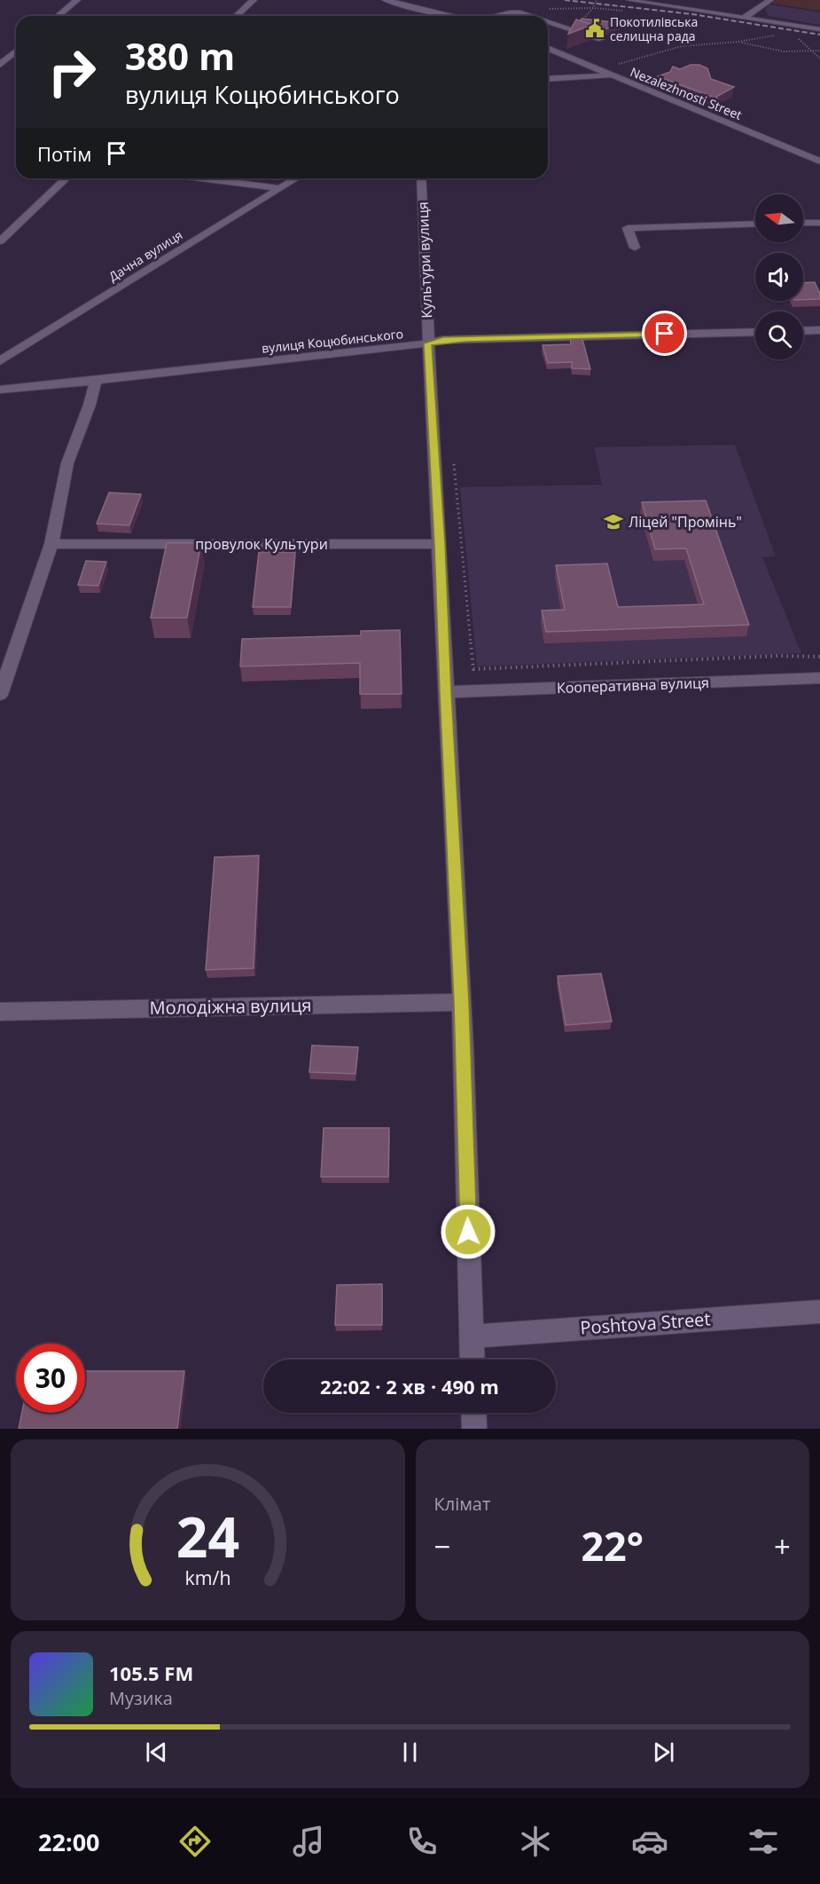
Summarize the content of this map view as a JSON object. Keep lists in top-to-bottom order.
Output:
{
  "streets": {
    "street": [
      "Nezalezhnosti Street",
      "Дачна вулиця",
      "Культури вулиця",
      "вулиця Коцюбинського",
      "провулок Культури",
      "Кооперативна вулиця",
      "Молодіжна вулиця",
      "Poshtova Street"
    ]
  },
  "crossings": [
    ["Культури вулиця", "вулиця Коцюбинського"],
    ["Культури вулиця", "провулок Культури"],
    ["Культури вулиця", "Кооперативна вулиця"],
    ["Культури вулиця", "Молодіжна вулиця"],
    ["Культури вулиця", "Poshtova Street"]
  ],
  "places": {
    "public building": ["Покотилівська селищна рада"],
    "school or university": ["Ліцей \"Промінь\""]
  },
  "north": "left",
  "page": {
    "turn": ["380 m", "вулиця Коцюбинського"],
    "then": "Потім",
    "limit": "30",
    "trip": "22:02 · 2 хв · 490 m",
    "tile": "Клімат",
    "heat": ["−", "22°", "+"],
    "song": ["105.5 FM", "Музика"],
    "tabs": "22:00",
    "gauge": ["24", "km/h"]
  }
}
